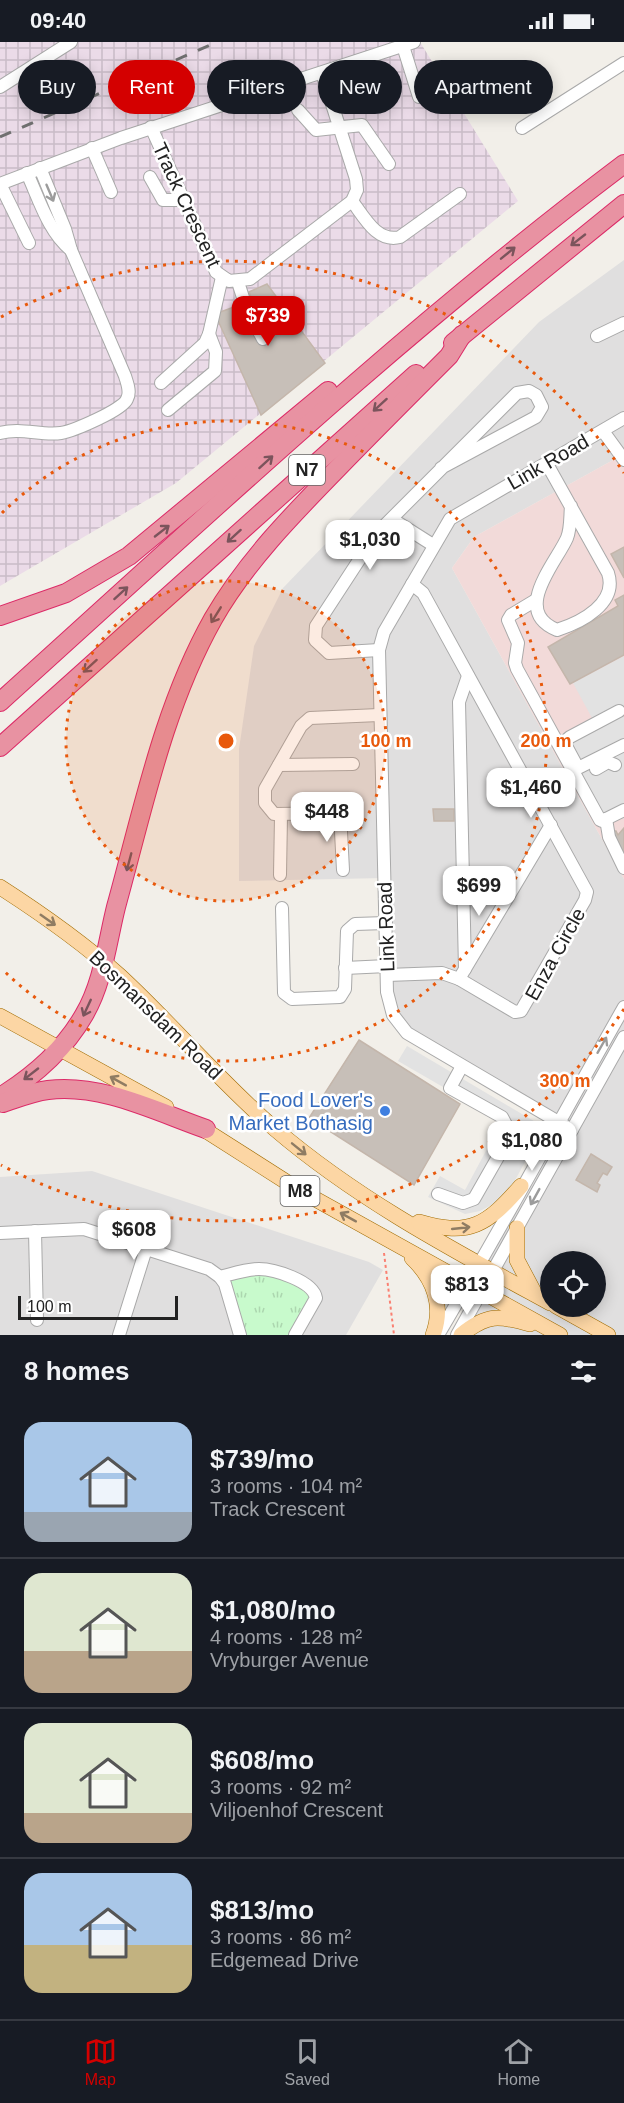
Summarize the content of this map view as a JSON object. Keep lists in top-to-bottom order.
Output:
{
  "streets": {
    "highway": ["N7"],
    "main road": ["Bosmansdam Road", "M8"],
    "street": ["Track Crescent", "Link Road", "Enza Circle"]
  },
  "crossings": [
    ["Link Road", "Enza Circle"]
  ],
  "places": ["Food Lover's Market Bothasig"],
  "scale_bar": "100 m",
  "page": {
    "status": "09:40",
    "chip": [
      "Buy",
      "Rent",
      "Filters",
      "New",
      "Apartment"
    ],
    "price": [
      "$739",
      "$1,030",
      "$1,460",
      "$448",
      "$699",
      "$1,080",
      "$608",
      "$813"
    ],
    "scale": "100 m",
    "heading": "8 homes",
    "list": [
      {
        "name": "$739/mo",
        "note": "3 rooms · 104 m² · Track Crescent"
      },
      {
        "name": "$1,080/mo",
        "note": "4 rooms · 128 m² · Vryburger Avenue"
      },
      {
        "name": "$608/mo",
        "note": "3 rooms · 92 m² · Viljoenhof Crescent"
      },
      {
        "name": "$813/mo",
        "note": "3 rooms · 86 m² · Edgemead Drive"
      }
    ],
    "tabs": ["Map", "Saved", "Home"]
  },
  "rings": ["100 m", "200 m", "300 m"]
}
